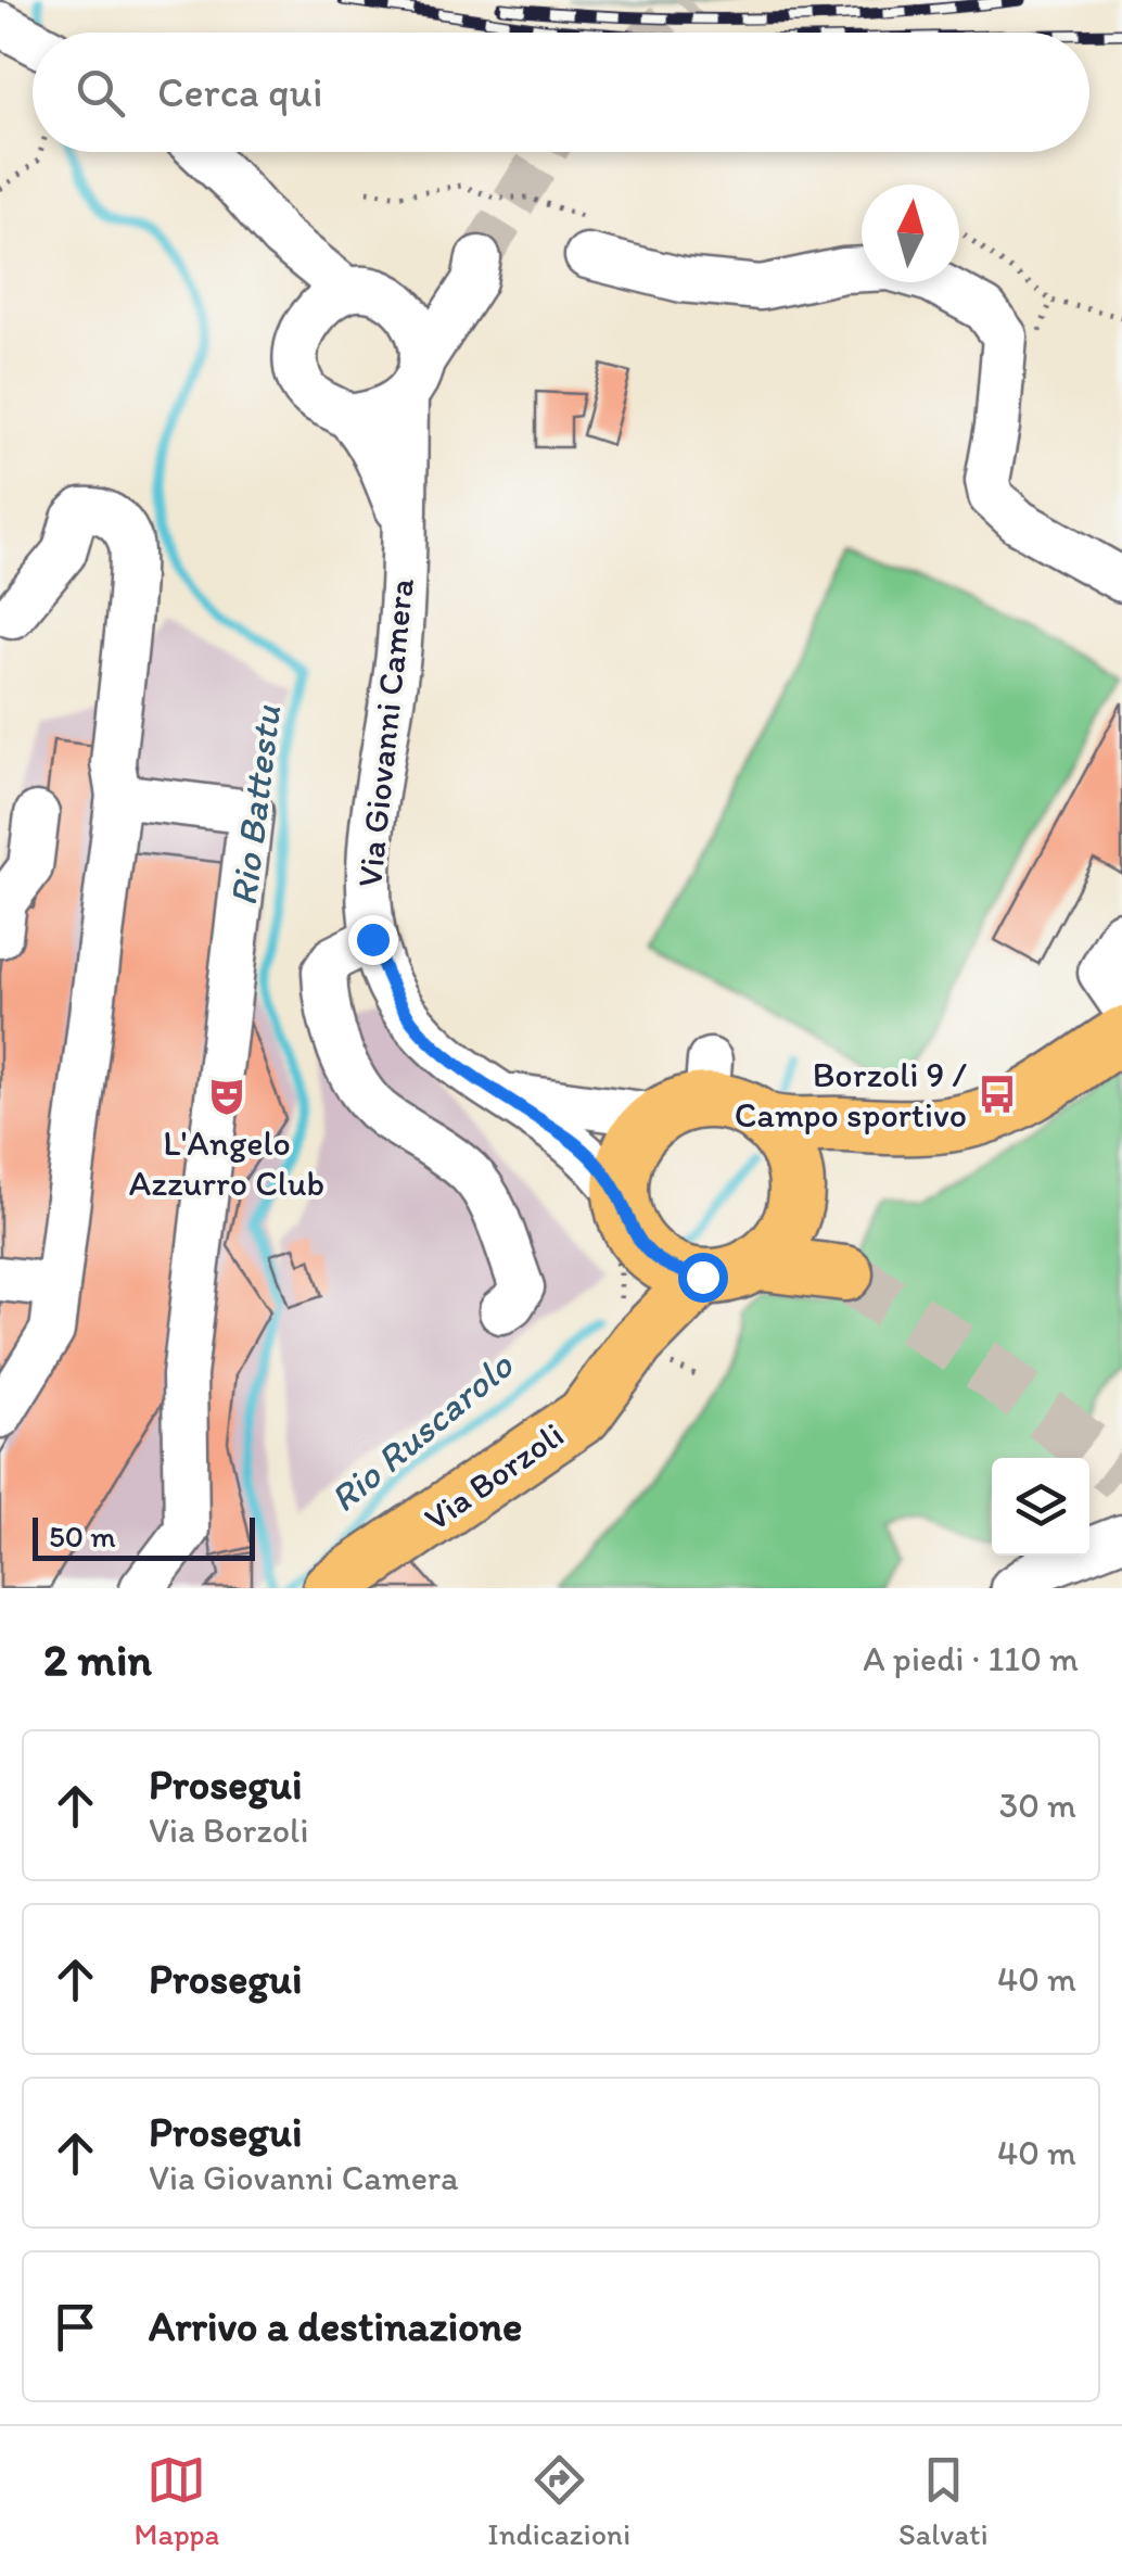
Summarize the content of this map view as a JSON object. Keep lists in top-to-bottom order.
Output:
{
  "streets": {
    "main road": ["Via Borzoli"],
    "street": ["Via Giovanni Camera"]
  },
  "crossings": [
    ["Via Giovanni Camera", "Via Borzoli"]
  ],
  "water": ["Rio Battestu", "Rio Ruscarolo"],
  "places": {
    "bus stop": ["Borzoli 9 / Campo sportivo"],
    "theatre": ["L'Angelo Azzurro Club"]
  },
  "scale_bar": "50 m",
  "north": "top",
  "page": {
    "search": "Cerca qui",
    "scale": "50 m",
    "heading": ["2 min", "A piedi · 110 m"],
    "list": [
      ["Prosegui", "Via Borzoli", "30 m"],
      ["Prosegui", "40 m"],
      ["Prosegui", "Via Giovanni Camera", "40 m"],
      "Arrivo a destinazione"
    ],
    "nav": ["Mappa", "Indicazioni", "Salvati"]
  }
}
